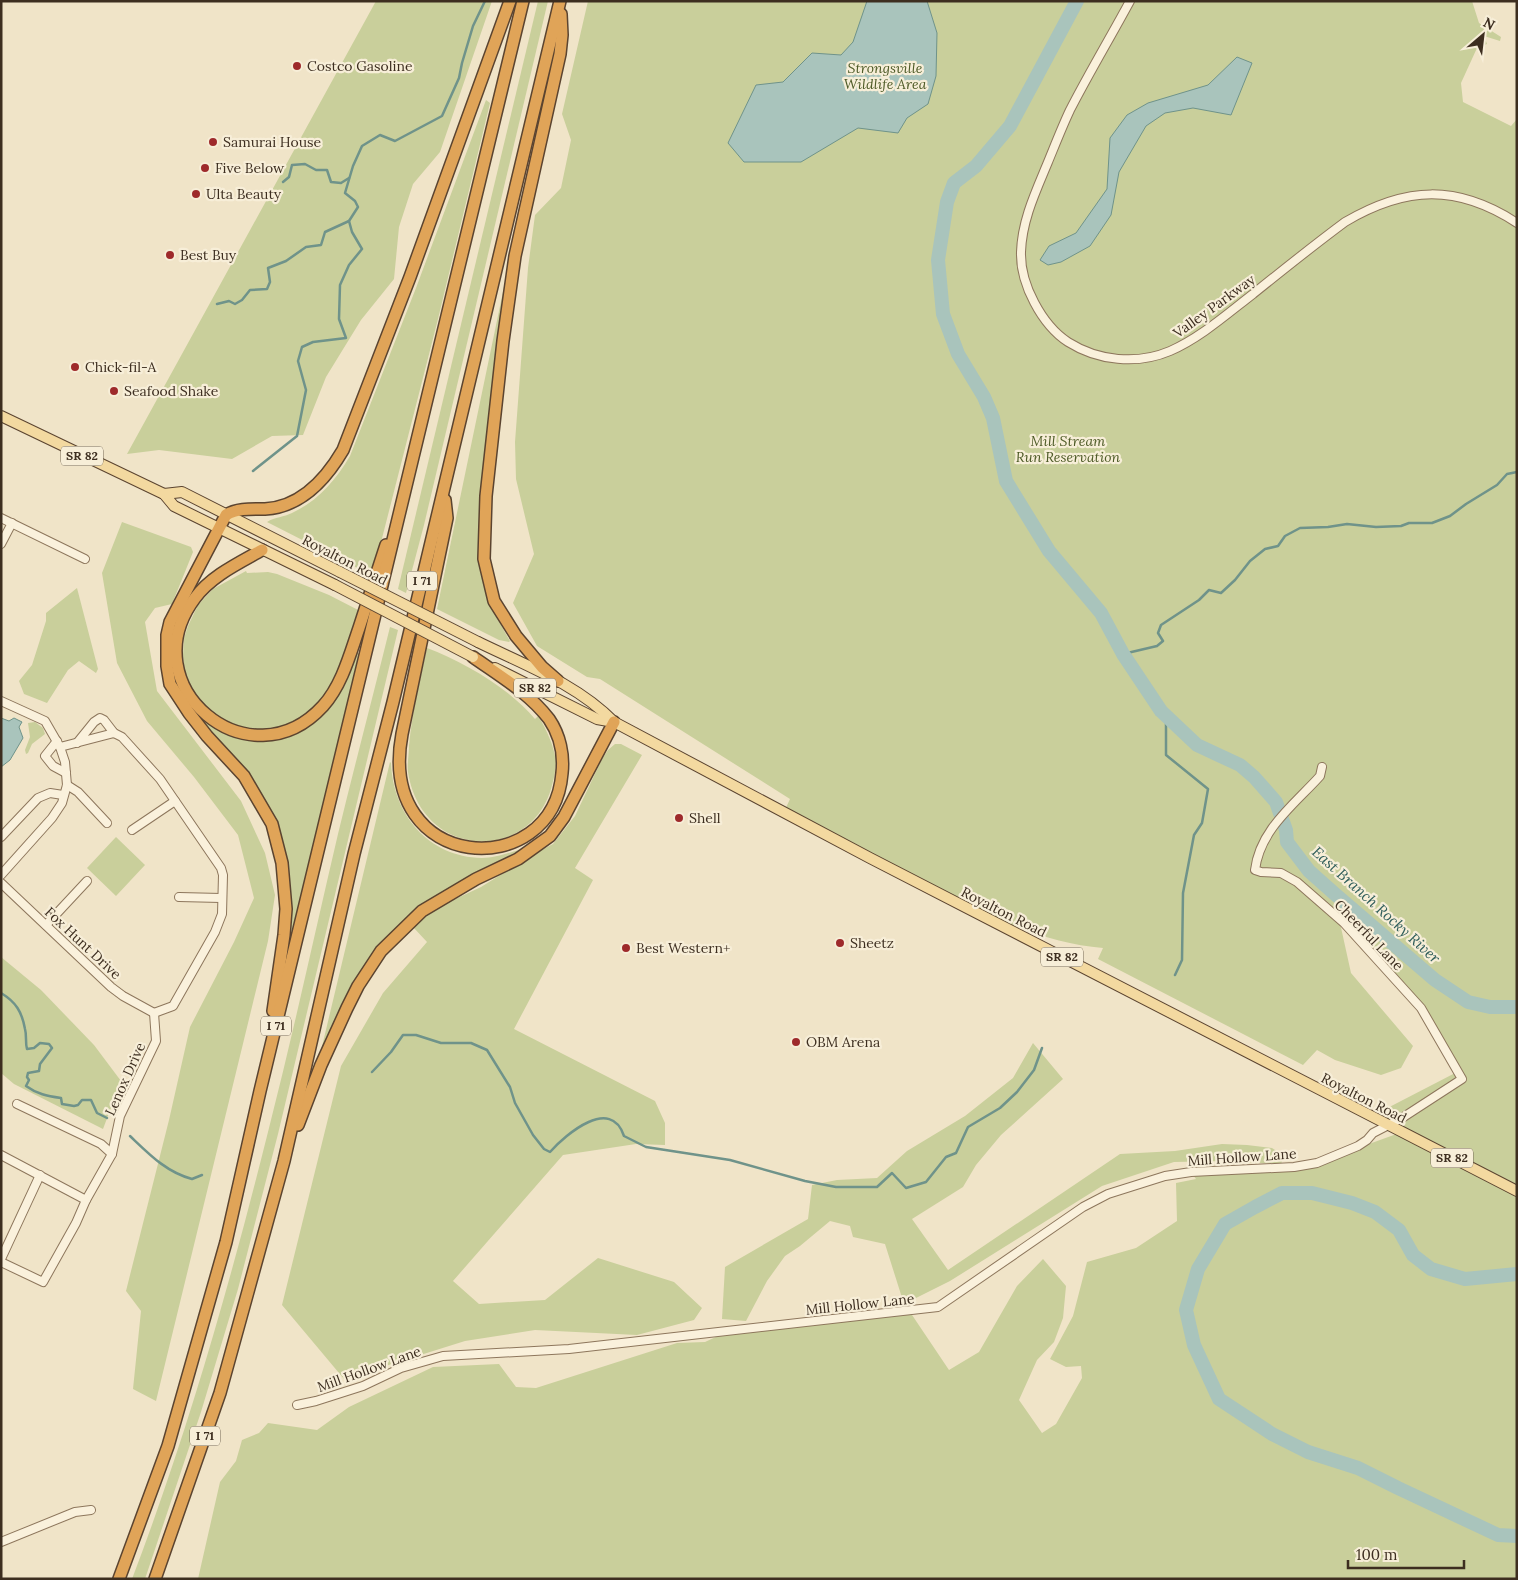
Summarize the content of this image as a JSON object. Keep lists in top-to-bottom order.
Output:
{
  "streets": {
    "highway": ["I 71"],
    "main road": ["SR 82", "Royalton Road"],
    "street": [
      "Valley Parkway",
      "Cheerful Lane",
      "Fox Hunt Drive",
      "Lenox Drive",
      "Mill Hollow Lane"
    ]
  },
  "crossings": [
    ["Royalton Road", "Cheerful Lane"],
    ["Royalton Road", "Mill Hollow Lane"],
    ["Cheerful Lane", "Mill Hollow Lane"],
    ["Fox Hunt Drive", "Lenox Drive"]
  ],
  "water": ["East Branch Rocky River"],
  "parks": ["Strongsville Wildlife Area", "Mill Stream Run Reservation"],
  "places": [
    "Costco Gasoline",
    "Samurai House",
    "Five Below",
    "Ulta Beauty",
    "Best Buy",
    "Chick-fil-A",
    "Seafood Shake",
    "Shell",
    "Sheetz",
    "Best Western+",
    "OBM Arena"
  ],
  "scale_bar": "100 m",
  "north": "top right"
}
